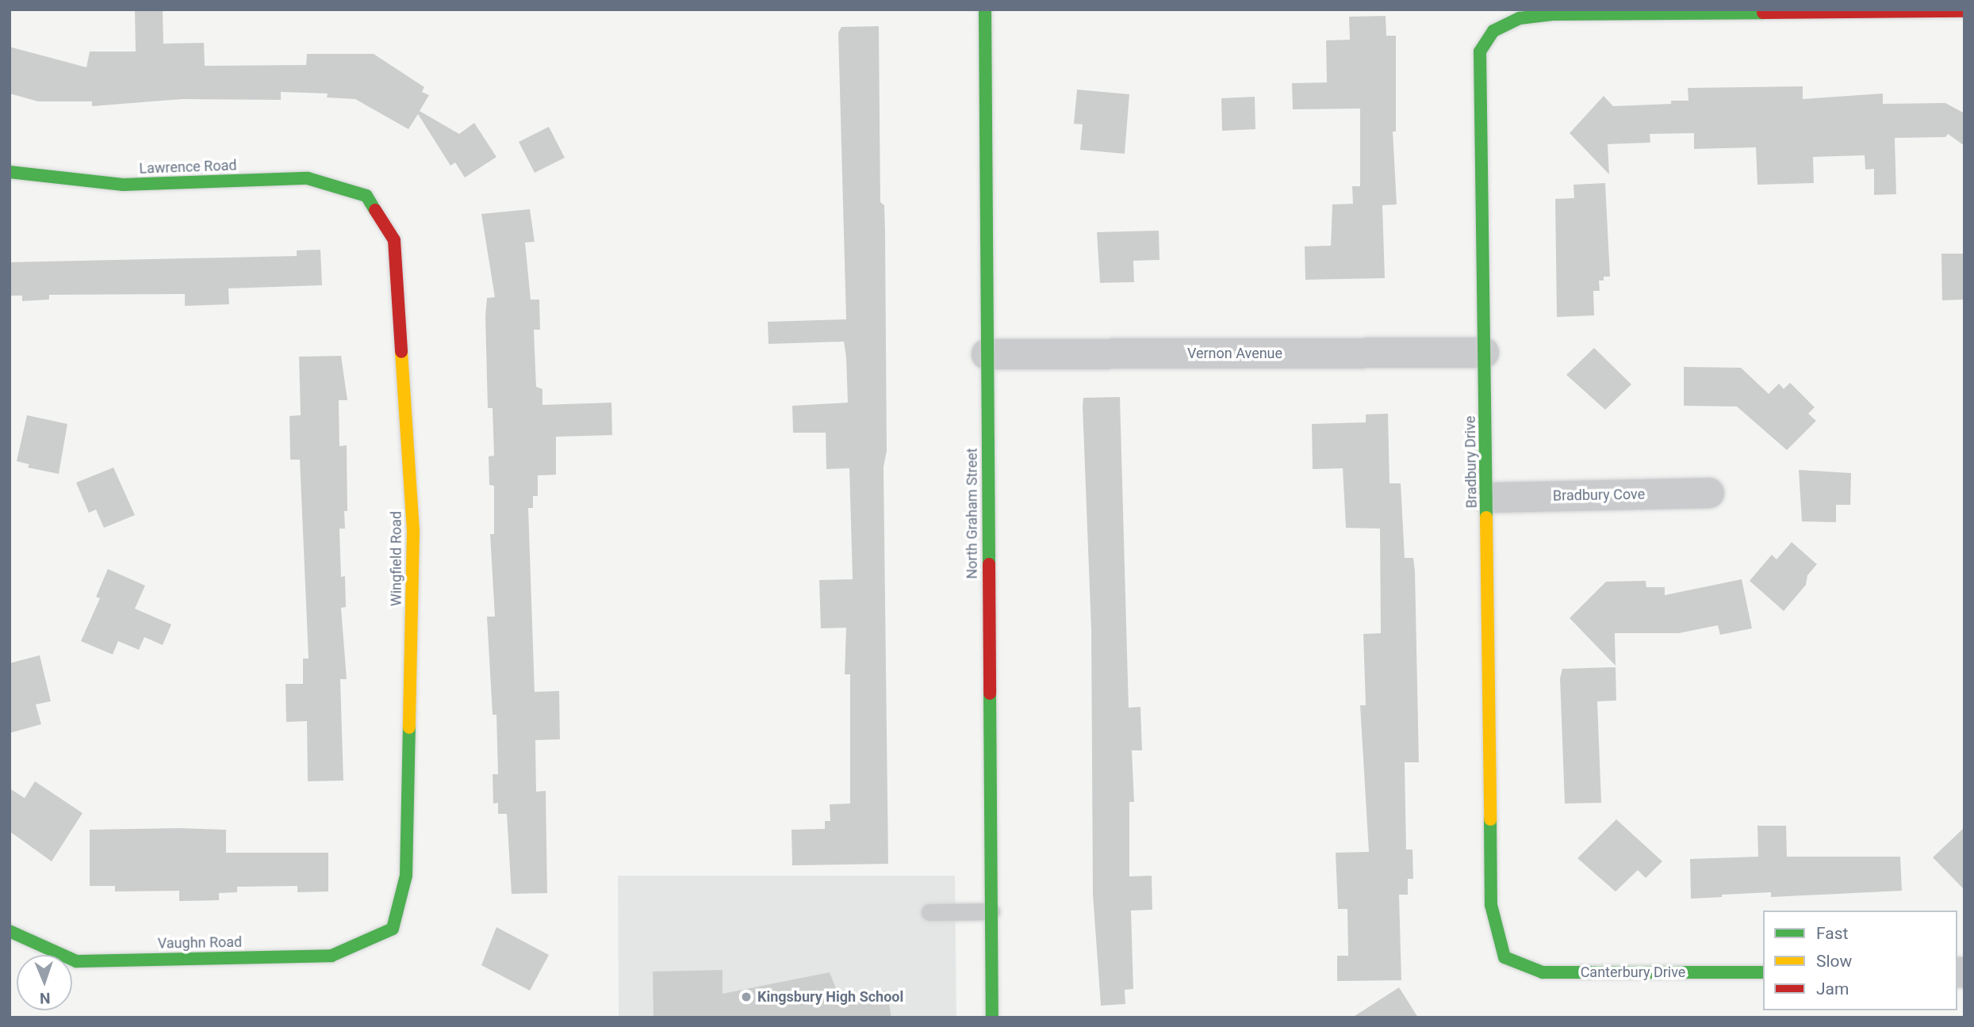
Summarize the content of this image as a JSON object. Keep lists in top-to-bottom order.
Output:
{
  "streets": {
    "street": [
      "Lawrence Road",
      "Vernon Avenue",
      "Bradbury Drive",
      "Bradbury Cove",
      "North Graham Street",
      "Wingfield Road",
      "Vaughn Road",
      "Canterbury Drive"
    ]
  },
  "crossings": [
    ["Lawrence Road", "Wingfield Road"],
    ["Vernon Avenue", "Bradbury Drive"],
    ["Vernon Avenue", "North Graham Street"],
    ["Bradbury Drive", "Bradbury Cove"],
    ["Bradbury Drive", "Canterbury Drive"],
    ["Wingfield Road", "Vaughn Road"]
  ],
  "places": ["Kingsbury High School"],
  "legend": ["Fast", "Slow", "Jam"],
  "north": "bottom"
}
